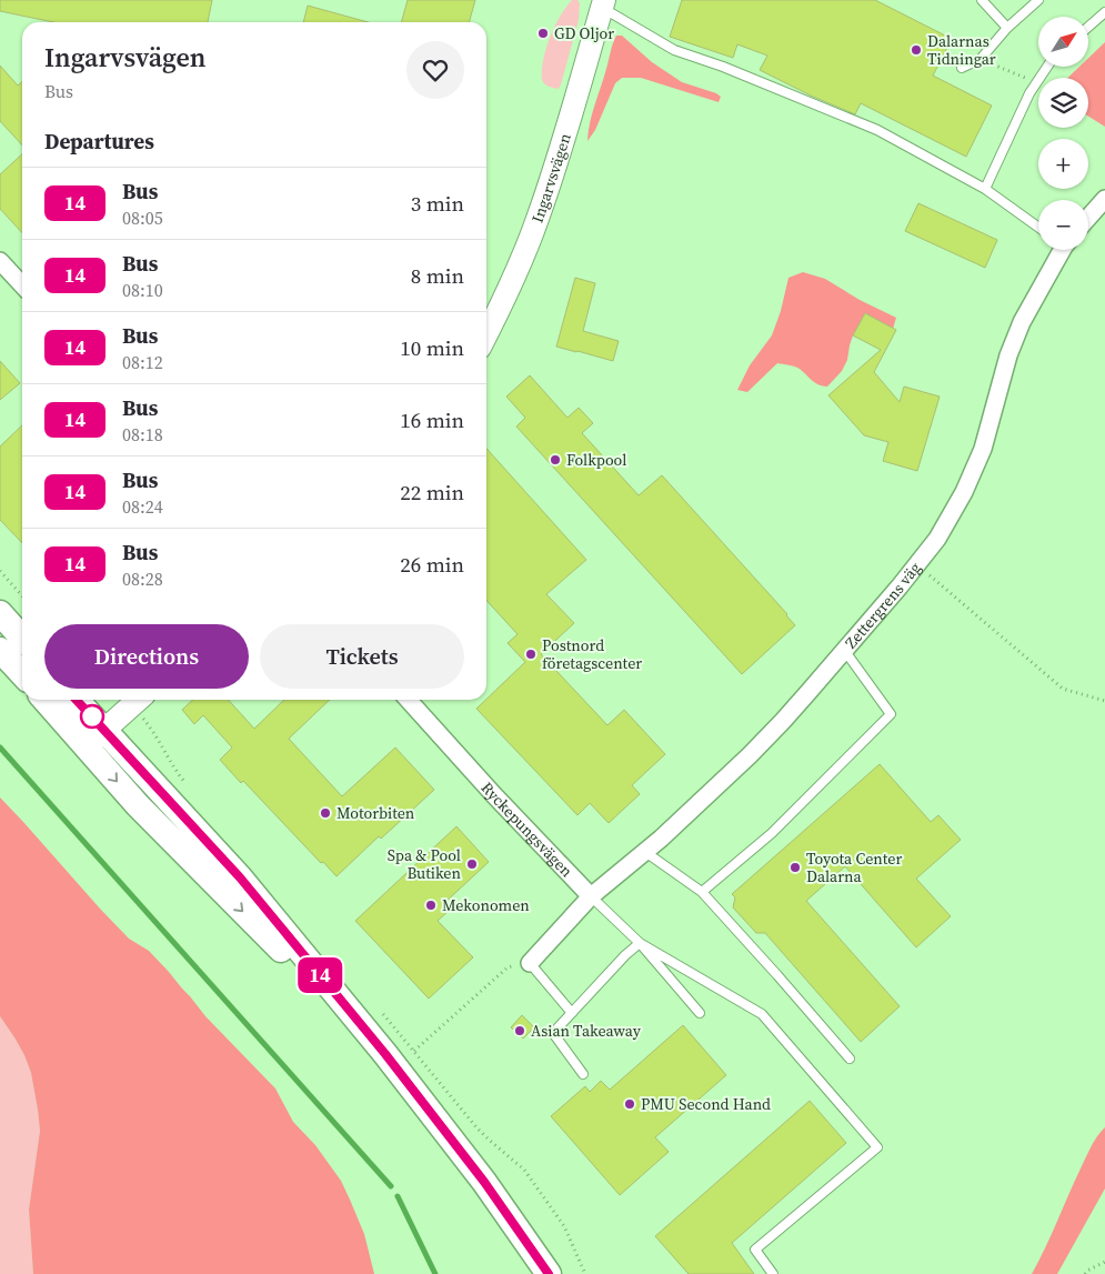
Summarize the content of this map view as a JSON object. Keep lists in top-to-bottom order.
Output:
{
  "streets": {
    "street": ["Ingarvsvägen", "Zettergrens väg", "Ryckepungsvägen"]
  },
  "crossings": [
    ["Zettergrens väg", "Ryckepungsvägen"]
  ],
  "places": [
    "GD Oljor",
    "Dalarnas Tidningar",
    "Folkpool",
    "Postnord företagscenter",
    "Motorbiten",
    "Spa & Pool Butiken",
    "Toyota Center Dalarna",
    "Mekonomen",
    "Asian Takeaway",
    "PMU Second Hand"
  ],
  "lines": ["bus line 14"],
  "north": "top right",
  "page": {
    "on_map": "14",
    "map_buttons": ["+", "−"],
    "heading": [
      ["Ingarvsvägen", "Bus"],
      "Departures"
    ],
    "list": [
      {
        "mark": "14",
        "name": "Bus",
        "note": "08:05",
        "value": "3 min"
      },
      {
        "mark": "14",
        "name": "Bus",
        "note": "08:10",
        "value": "8 min"
      },
      {
        "mark": "14",
        "name": "Bus",
        "note": "08:12",
        "value": "10 min"
      },
      {
        "mark": "14",
        "name": "Bus",
        "note": "08:18",
        "value": "16 min"
      },
      {
        "mark": "14",
        "name": "Bus",
        "note": "08:24",
        "value": "22 min"
      },
      {
        "mark": "14",
        "name": "Bus",
        "note": "08:28",
        "value": "26 min"
      }
    ],
    "buttons": ["Directions", "Tickets"]
  }
}
